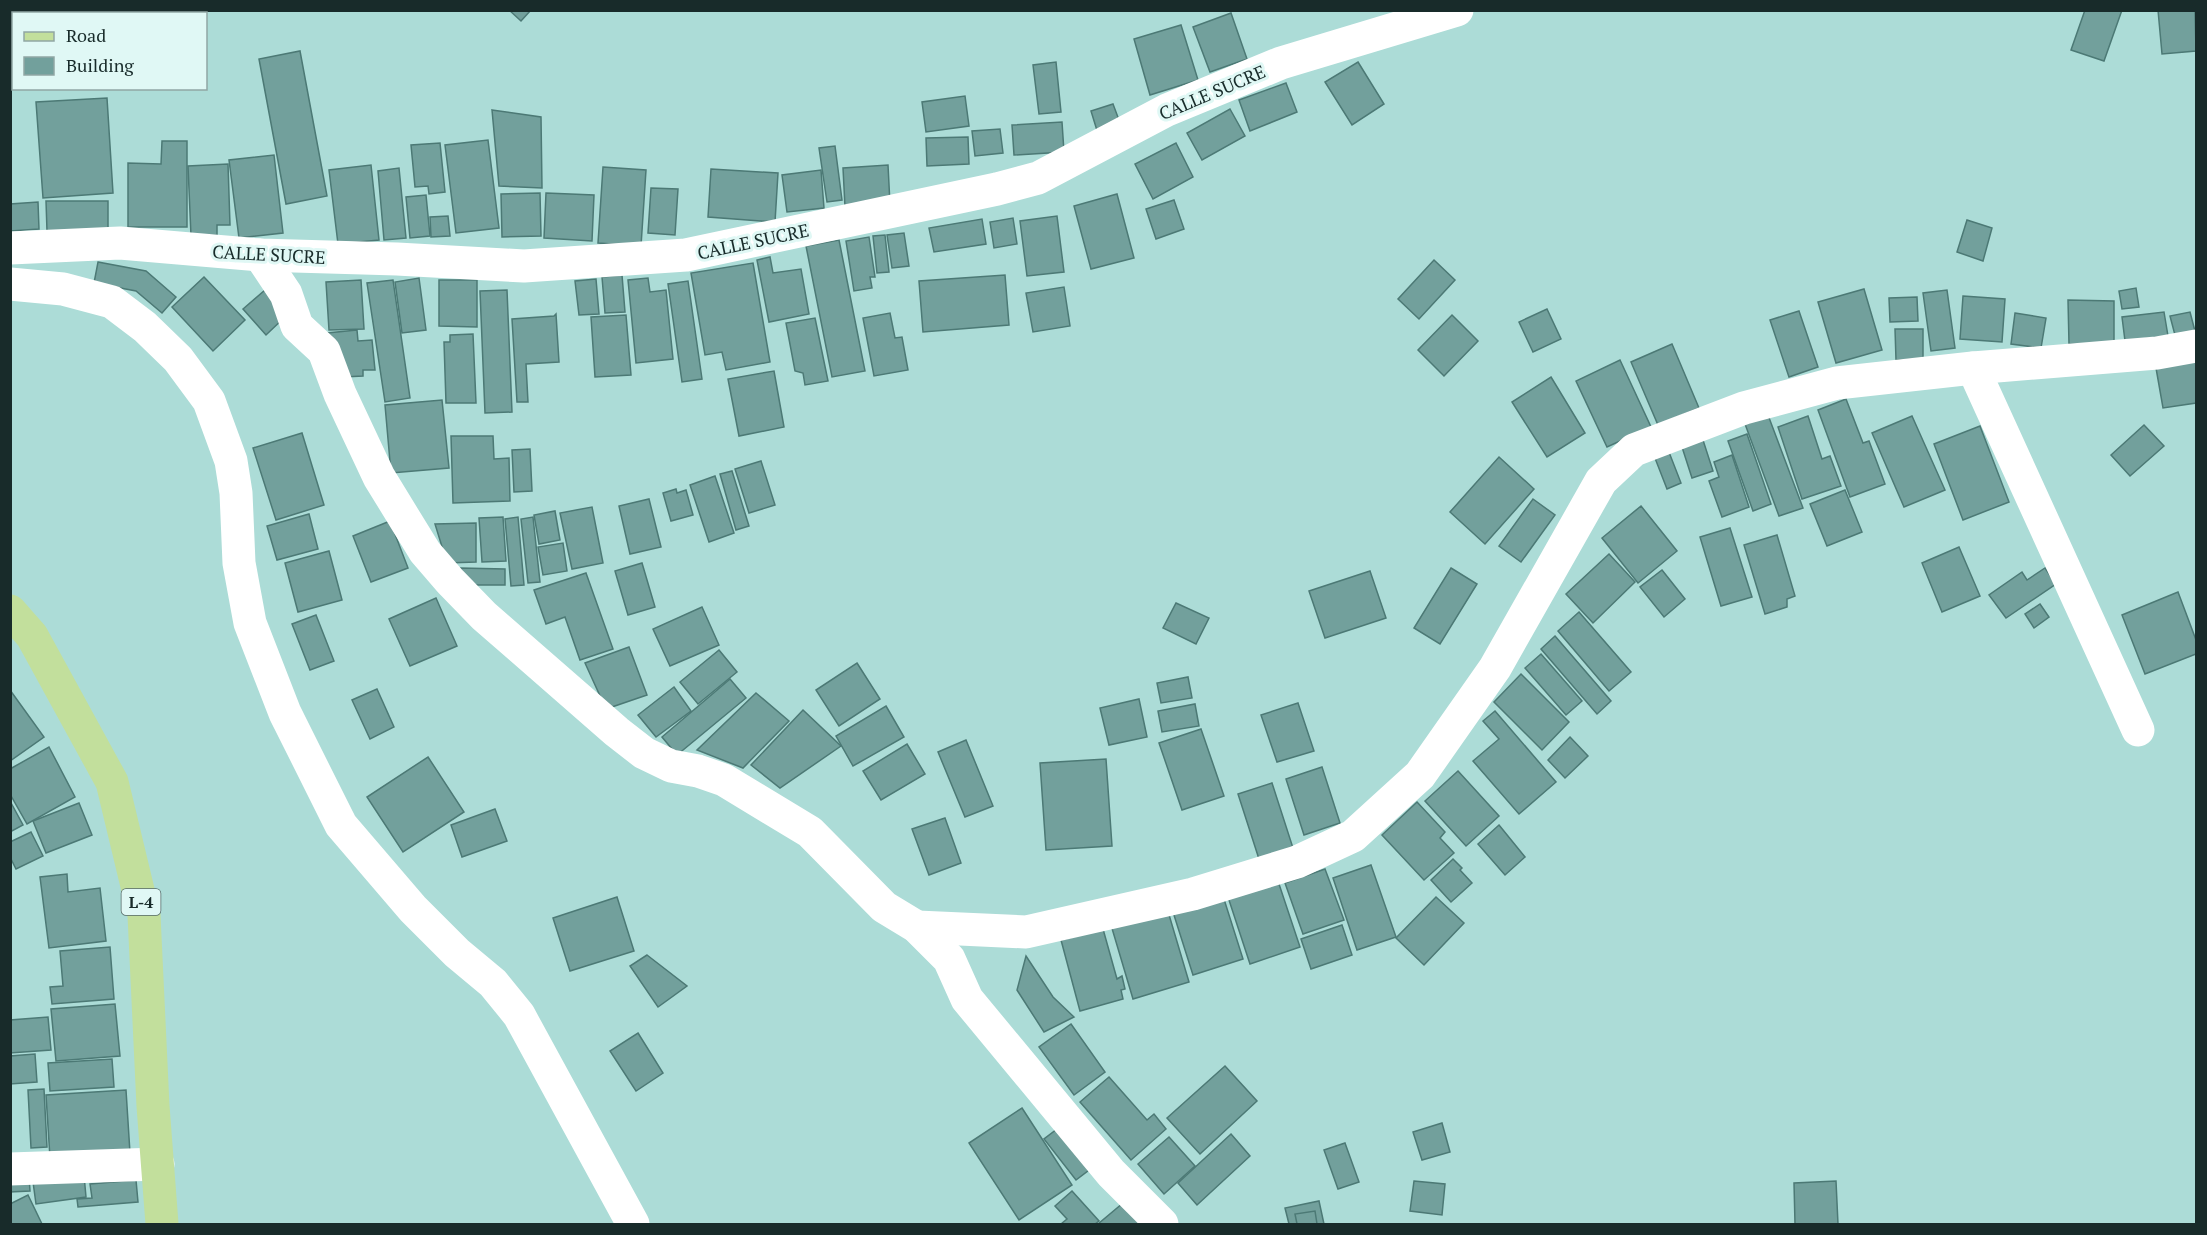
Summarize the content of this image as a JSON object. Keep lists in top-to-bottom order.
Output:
{
  "streets": {
    "main road": ["L-4"],
    "street": ["CALLE SUCRE"]
  },
  "legend": ["Road", "Building"]
}
